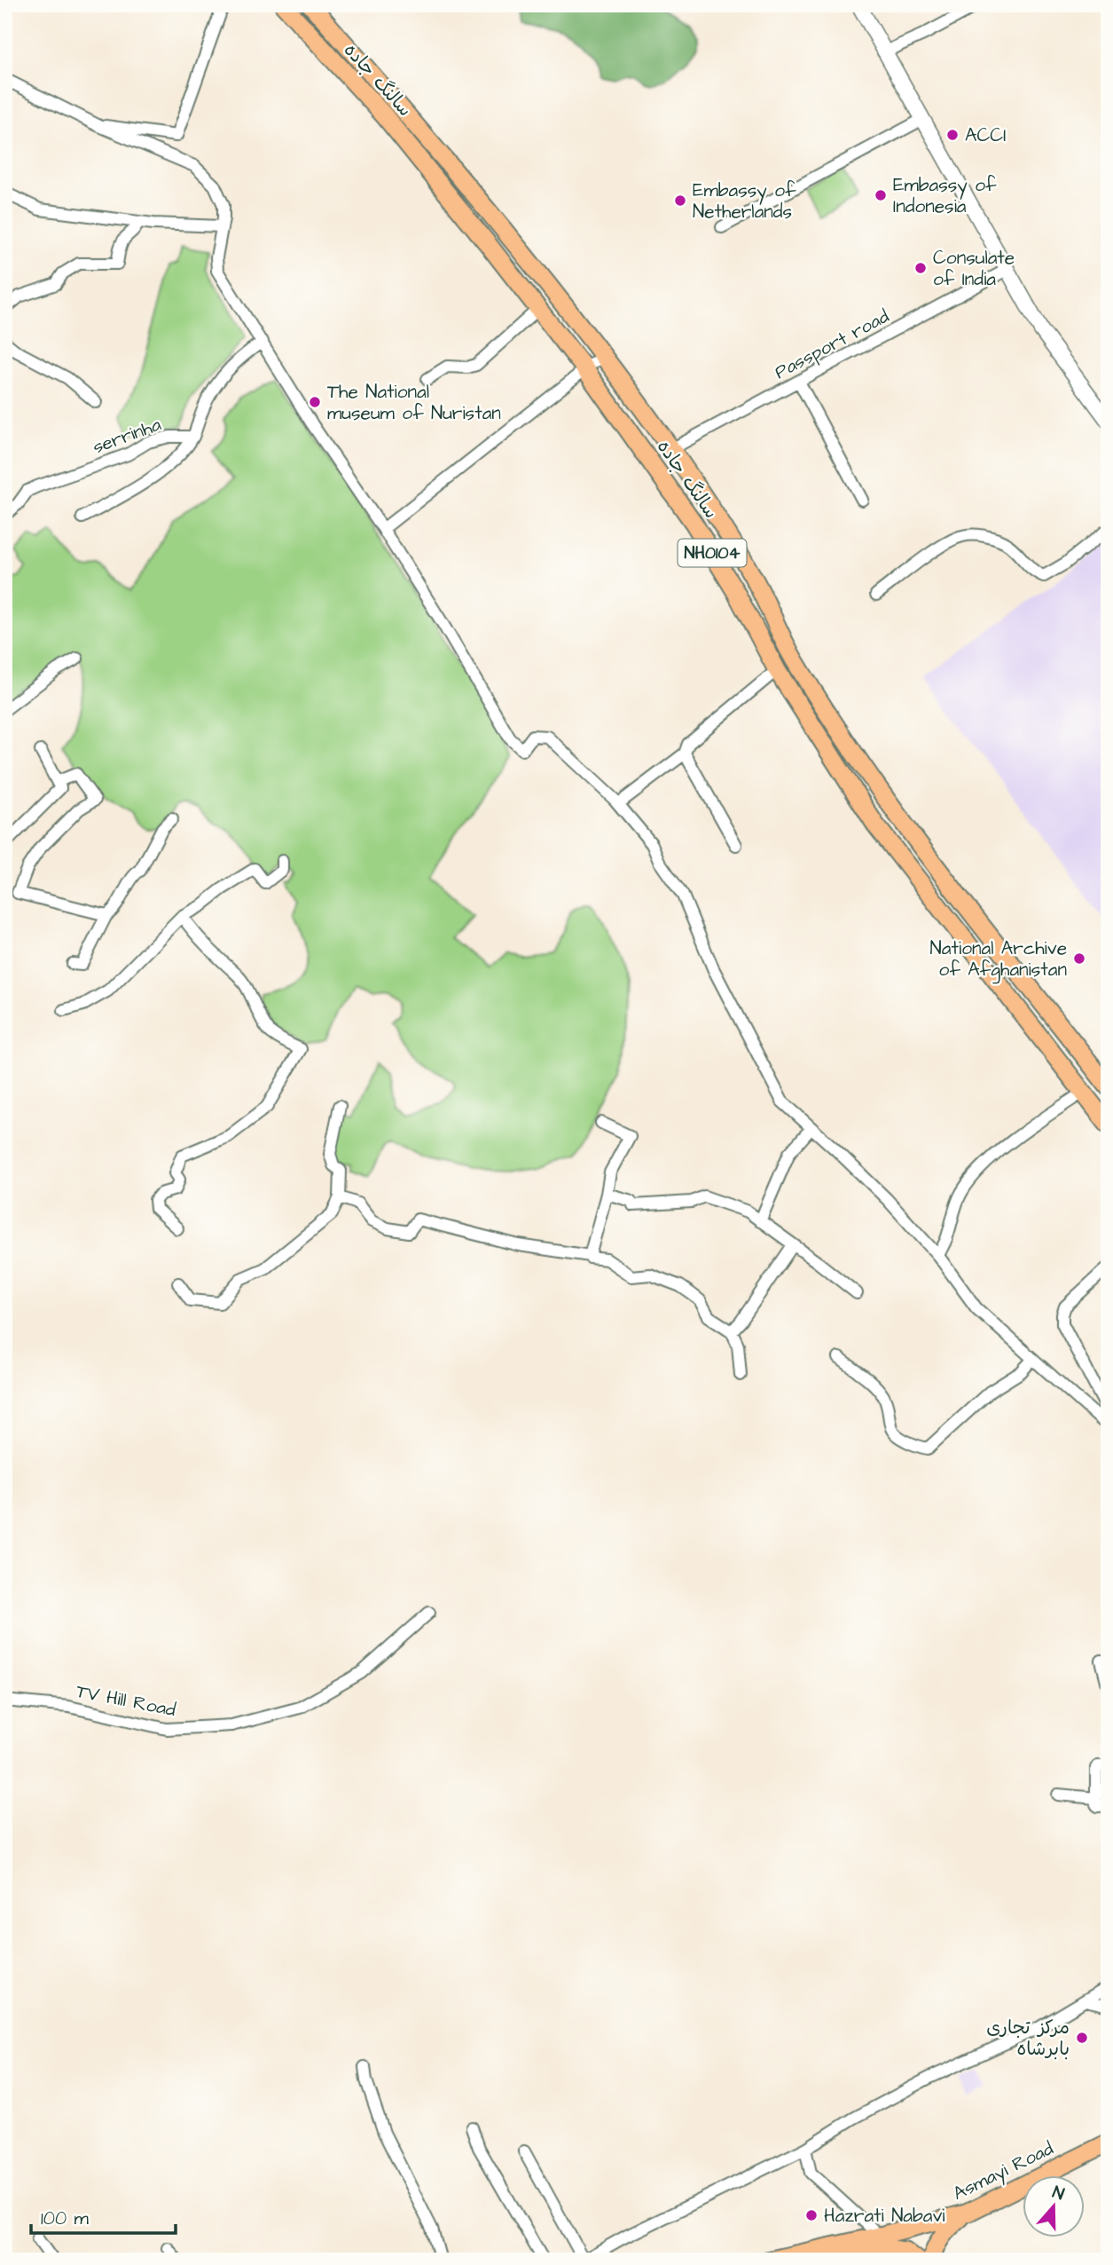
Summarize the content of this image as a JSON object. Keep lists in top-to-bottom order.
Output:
{
  "streets": {
    "highway": ["سالنگ جاده", "NH0104", "Asmayi Road"],
    "street": ["Passport road", "serrinha", "TV Hill Road"]
  },
  "crossings": [
    ["سالنگ جاده", "Passport road"]
  ],
  "places": [
    "ACCI",
    "Embassy of Indonesia",
    "Embassy of Netherlands",
    "Consulate of India",
    "The National museum of Nuristan",
    "National Archive of Afghanistan",
    "مرکز تجاری بابرشاه",
    "Hazrati Nabavi"
  ],
  "scale_bar": "100 m",
  "north": "top"
}
